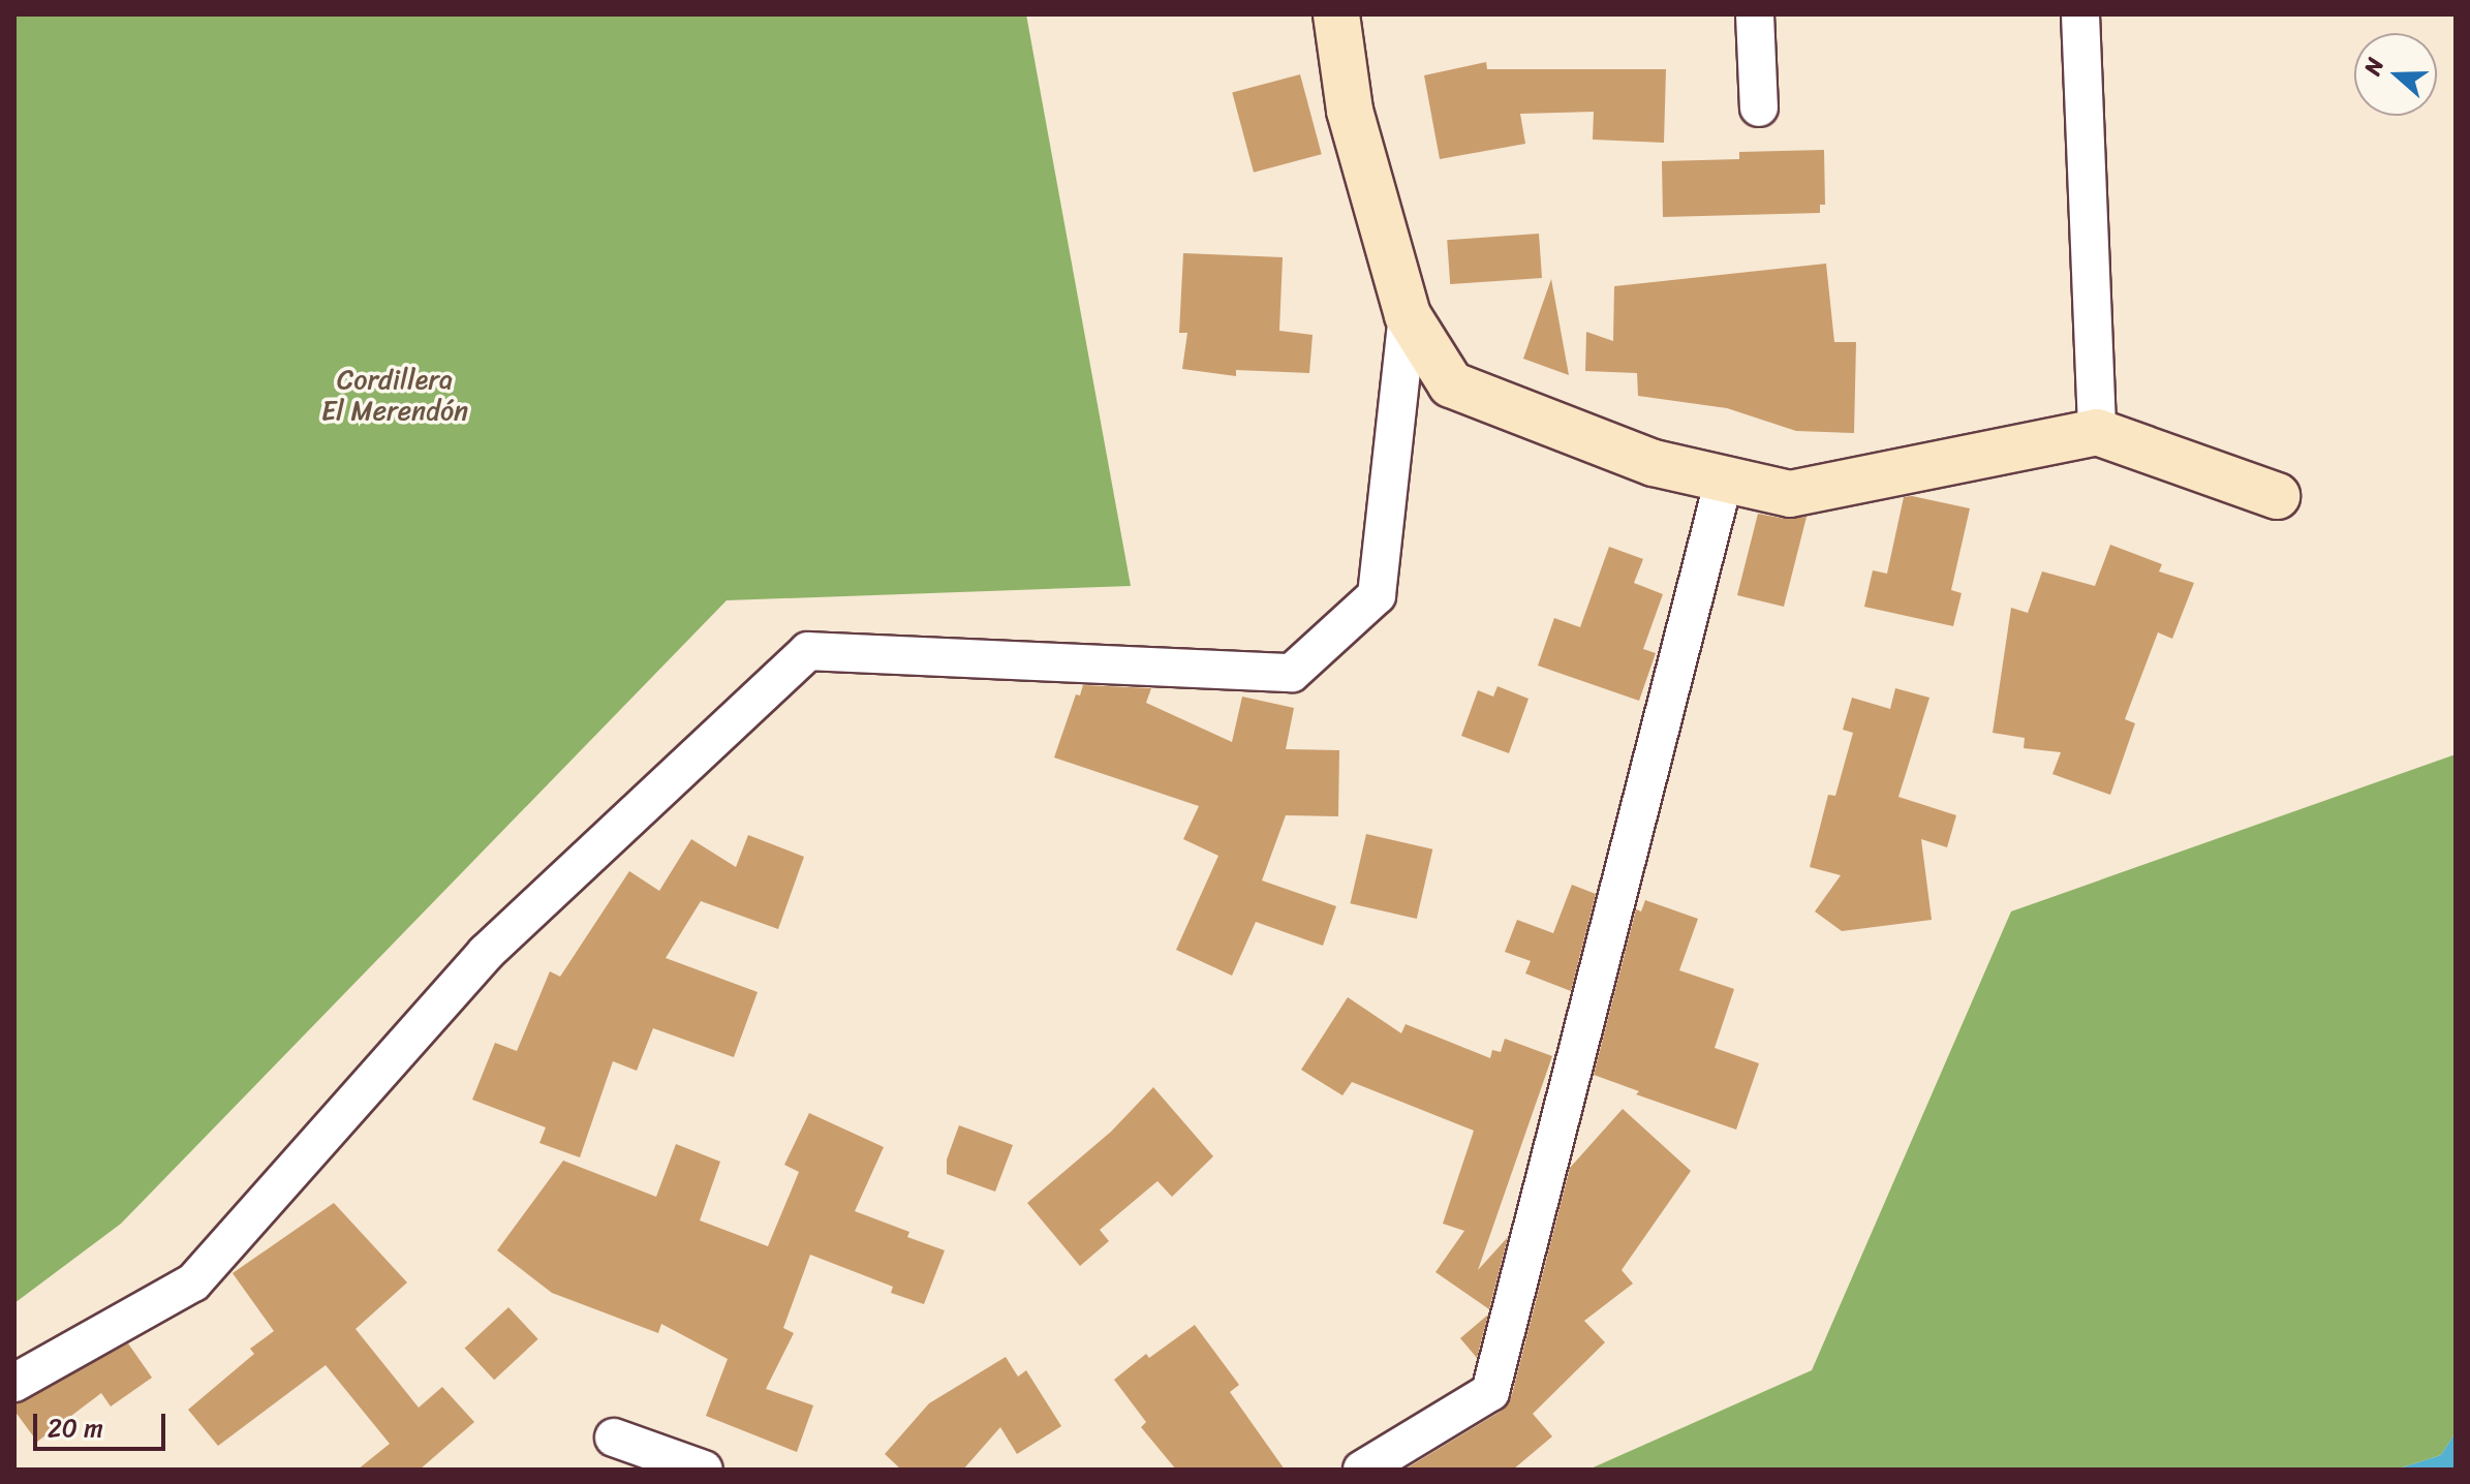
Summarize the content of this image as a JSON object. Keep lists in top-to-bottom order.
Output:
{
  "parks": ["Cordillera El Merendón"],
  "scale_bar": "20 m",
  "north": "left"
}
